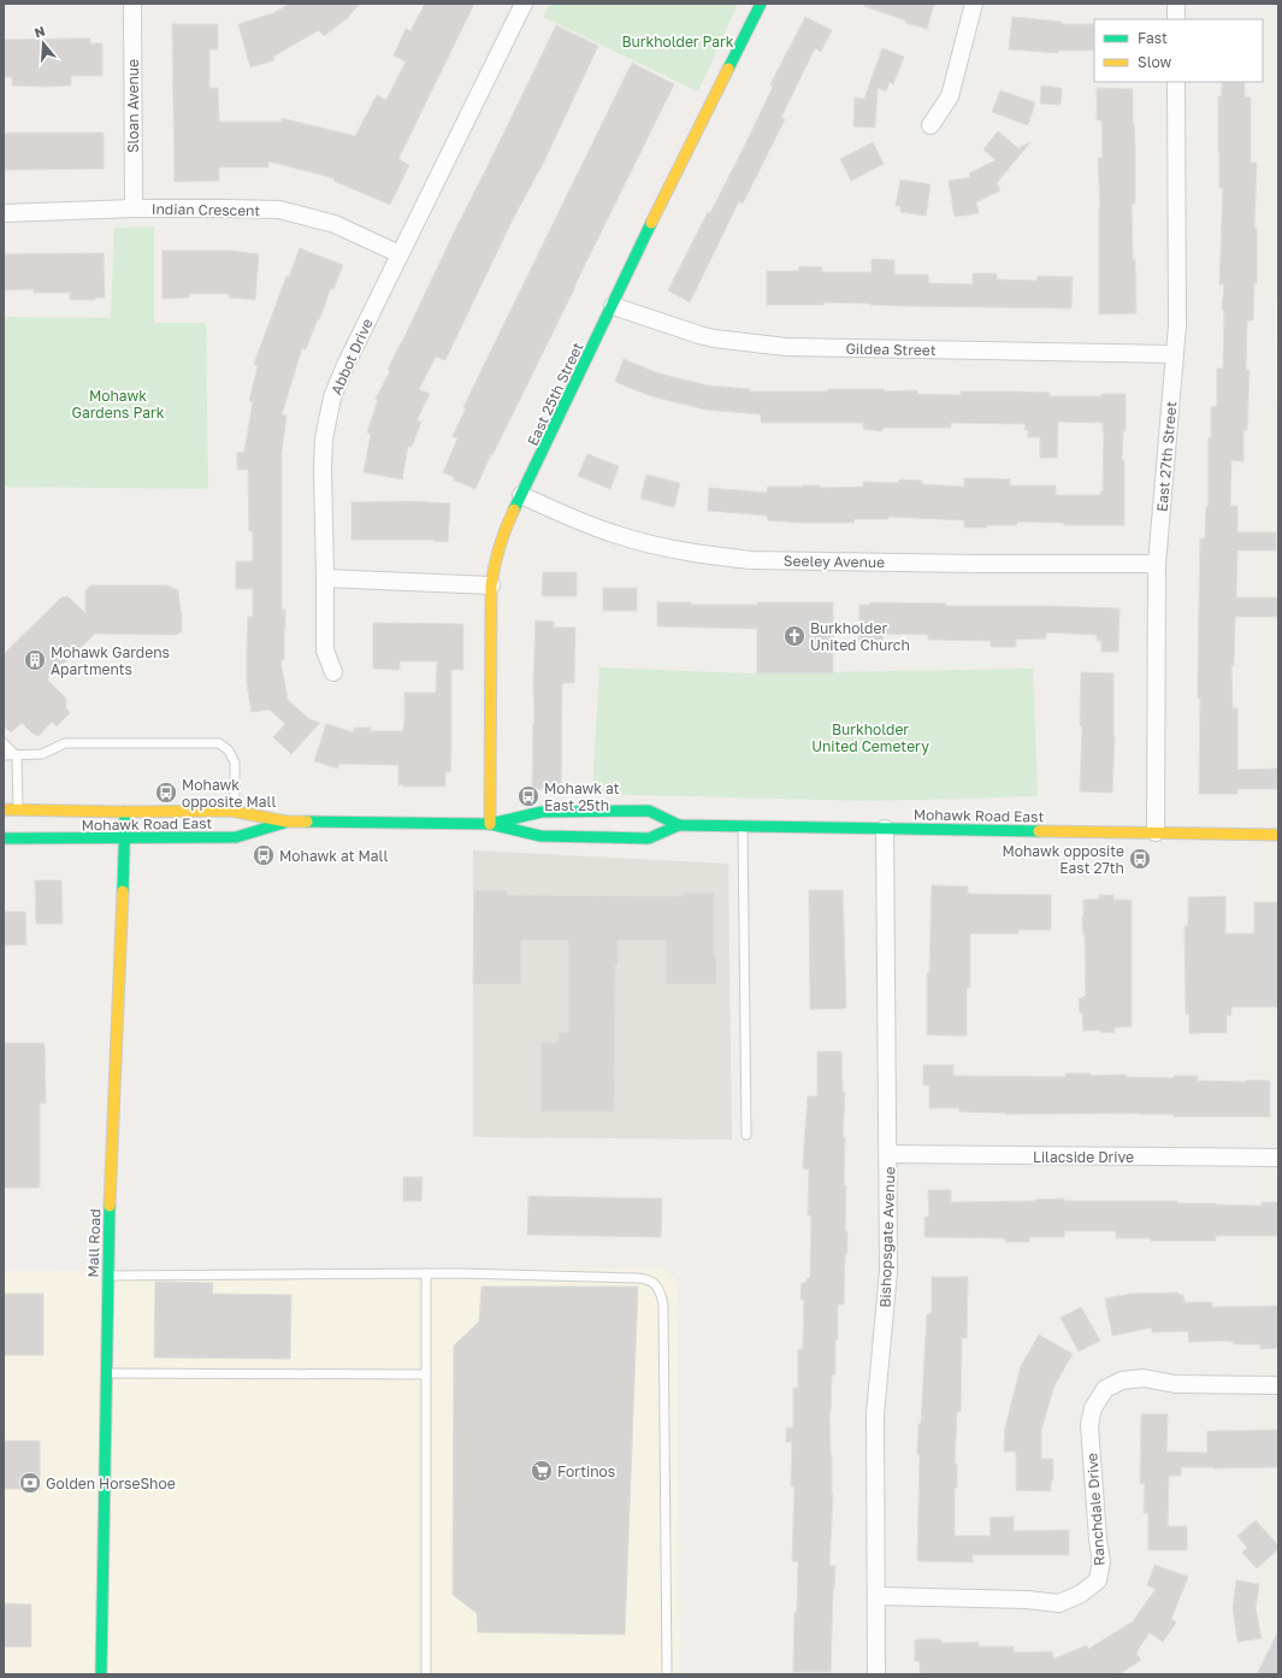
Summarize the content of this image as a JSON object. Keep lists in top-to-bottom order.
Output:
{
  "streets": {
    "main road": ["East 25th Street", "Mohawk Road East", "Mall Road"],
    "street": [
      "Sloan Avenue",
      "Indian Crescent",
      "Gildea Street",
      "Abbot Drive",
      "East 27th Street",
      "Seeley Avenue",
      "Lilacside Drive",
      "Bishopsgate Avenue",
      "Ranchdale Drive"
    ]
  },
  "crossings": [
    ["Sloan Avenue", "Indian Crescent"],
    ["Indian Crescent", "Abbot Drive"],
    ["Gildea Street", "East 25th Street"],
    ["Gildea Street", "East 27th Street"],
    ["East 25th Street", "Seeley Avenue"],
    ["East 25th Street", "Mohawk Road East"],
    ["East 27th Street", "Seeley Avenue"],
    ["East 27th Street", "Mohawk Road East"],
    ["Mohawk Road East", "Bishopsgate Avenue"],
    ["Mohawk Road East", "Mall Road"],
    ["Lilacside Drive", "Bishopsgate Avenue"],
    ["Bishopsgate Avenue", "Ranchdale Drive"]
  ],
  "parks": ["Burkholder Park", "Mohawk Gardens Park", "Burkholder United Cemetery"],
  "places": {
    "church": ["Burkholder United Church"],
    "building": ["Mohawk Gardens Apartments"],
    "bus stop": [
      "Mohawk opposite Mall",
      "Mohawk at East 25th",
      "Mohawk at Mall",
      "Mohawk opposite East 27th"
    ],
    "supermarket": ["Fortinos"],
    "bank": ["Golden HorseShoe"]
  },
  "legend": ["Fast", "Slow"],
  "north": "top"
}
